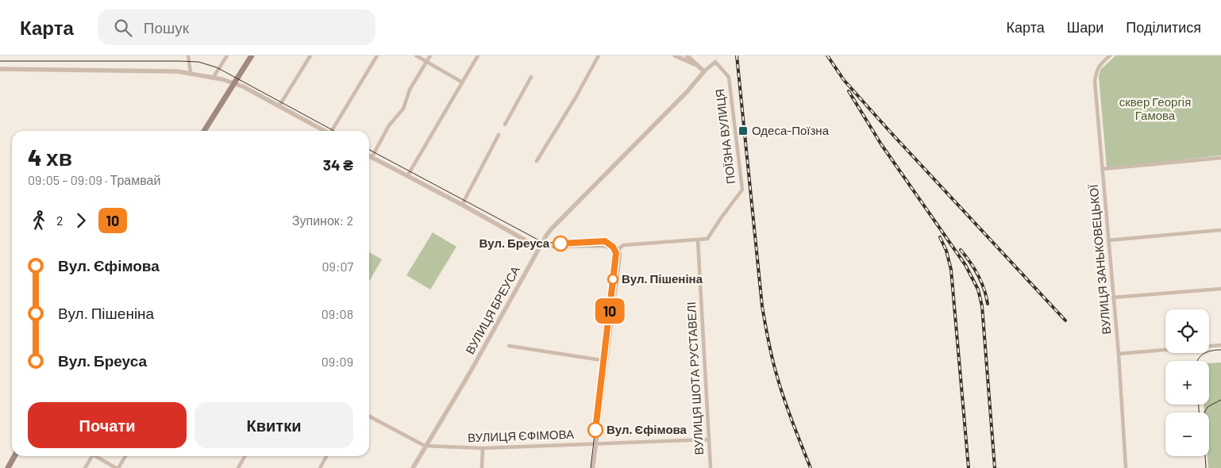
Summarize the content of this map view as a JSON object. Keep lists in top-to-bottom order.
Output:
{
  "streets": {
    "street": [
      "ПОЇЗНА ВУЛИЦЯ",
      "ВУЛИЦЯ ЗАНЬКОВЕЦЬКОЇ",
      "ВУЛИЦЯ БРЕУСА",
      "ВУЛИЦЯ ШОТА РУСТАВЕЛІ",
      "ВУЛИЦЯ ЄФІМОВА"
    ]
  },
  "crossings": [
    ["ПОЇЗНА ВУЛИЦЯ", "ВУЛИЦЯ БРЕУСА"],
    ["ПОЇЗНА ВУЛИЦЯ", "ВУЛИЦЯ ШОТА РУСТАВЕЛІ"],
    ["ВУЛИЦЯ БРЕУСА", "ВУЛИЦЯ ЄФІМОВА"],
    ["ВУЛИЦЯ ШОТА РУСТАВЕЛІ", "ВУЛИЦЯ ЄФІМОВА"]
  ],
  "parks": ["сквер Георгія Гамова"],
  "places": {
    "transit": ["Одеса-Поїзна"],
    "other": ["Вул. Бреуса", "Вул. Пішеніна", "Вул. Єфімова"]
  },
  "lines": ["tram line 10"],
  "page": {
    "header": "Карта",
    "search": "Пошук",
    "nav": ["Карта", "Шари", "Поділитися"],
    "on_map": "10",
    "heading": ["4 хв", "09:05 – 09:09 · Трамвай", "34 ₴"],
    "legs": ["2", "10", "Зупинок: 2"],
    "list": [
      {
        "name": "Вул. Єфімова",
        "value": "09:07"
      },
      {
        "name": "Вул. Пішеніна",
        "value": "09:08"
      },
      {
        "name": "Вул. Бреуса",
        "value": "09:09"
      }
    ],
    "map_buttons": ["+", "−"],
    "buttons": ["Почати", "Квитки"]
  }
}
